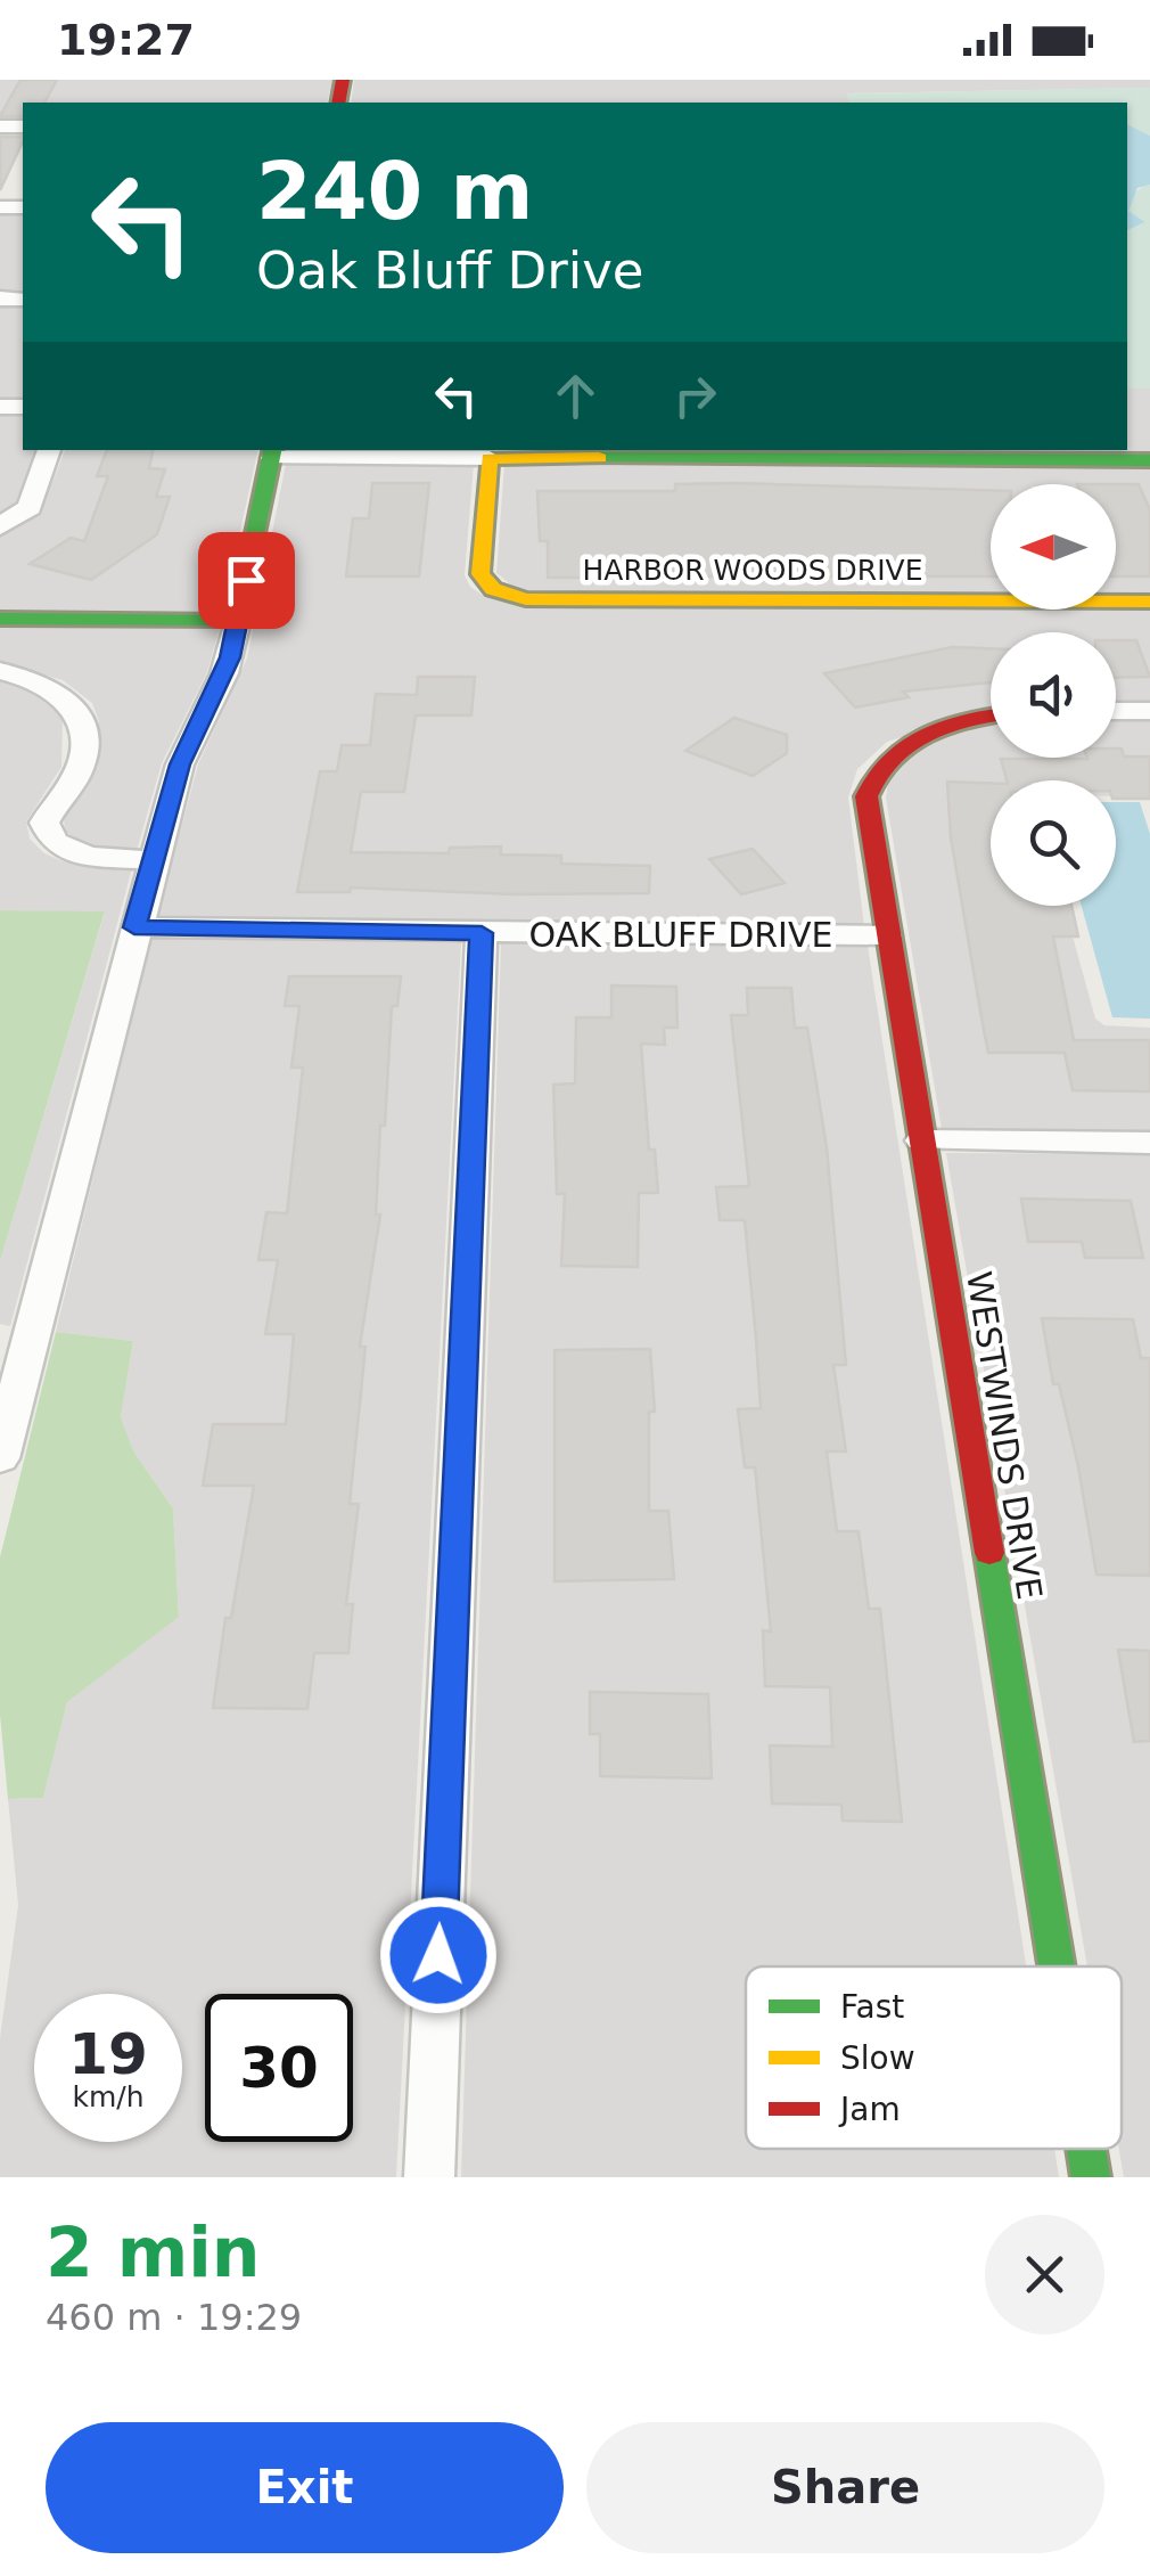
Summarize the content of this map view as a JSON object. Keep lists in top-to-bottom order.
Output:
{
  "streets": {
    "street": ["HARBOR WOODS DRIVE", "OAK BLUFF DRIVE", "WESTWINDS DRIVE"]
  },
  "crossings": [
    ["OAK BLUFF DRIVE", "WESTWINDS DRIVE"]
  ],
  "legend": ["Fast", "Slow", "Jam"],
  "north": "left",
  "page": {
    "status": "19:27",
    "turn": ["240 m", "Oak Bluff Drive"],
    "speed": "19 km/h",
    "limit": "30",
    "heading": ["2 min", "460 m · 19:29"],
    "buttons": ["Exit", "Share"]
  }
}
